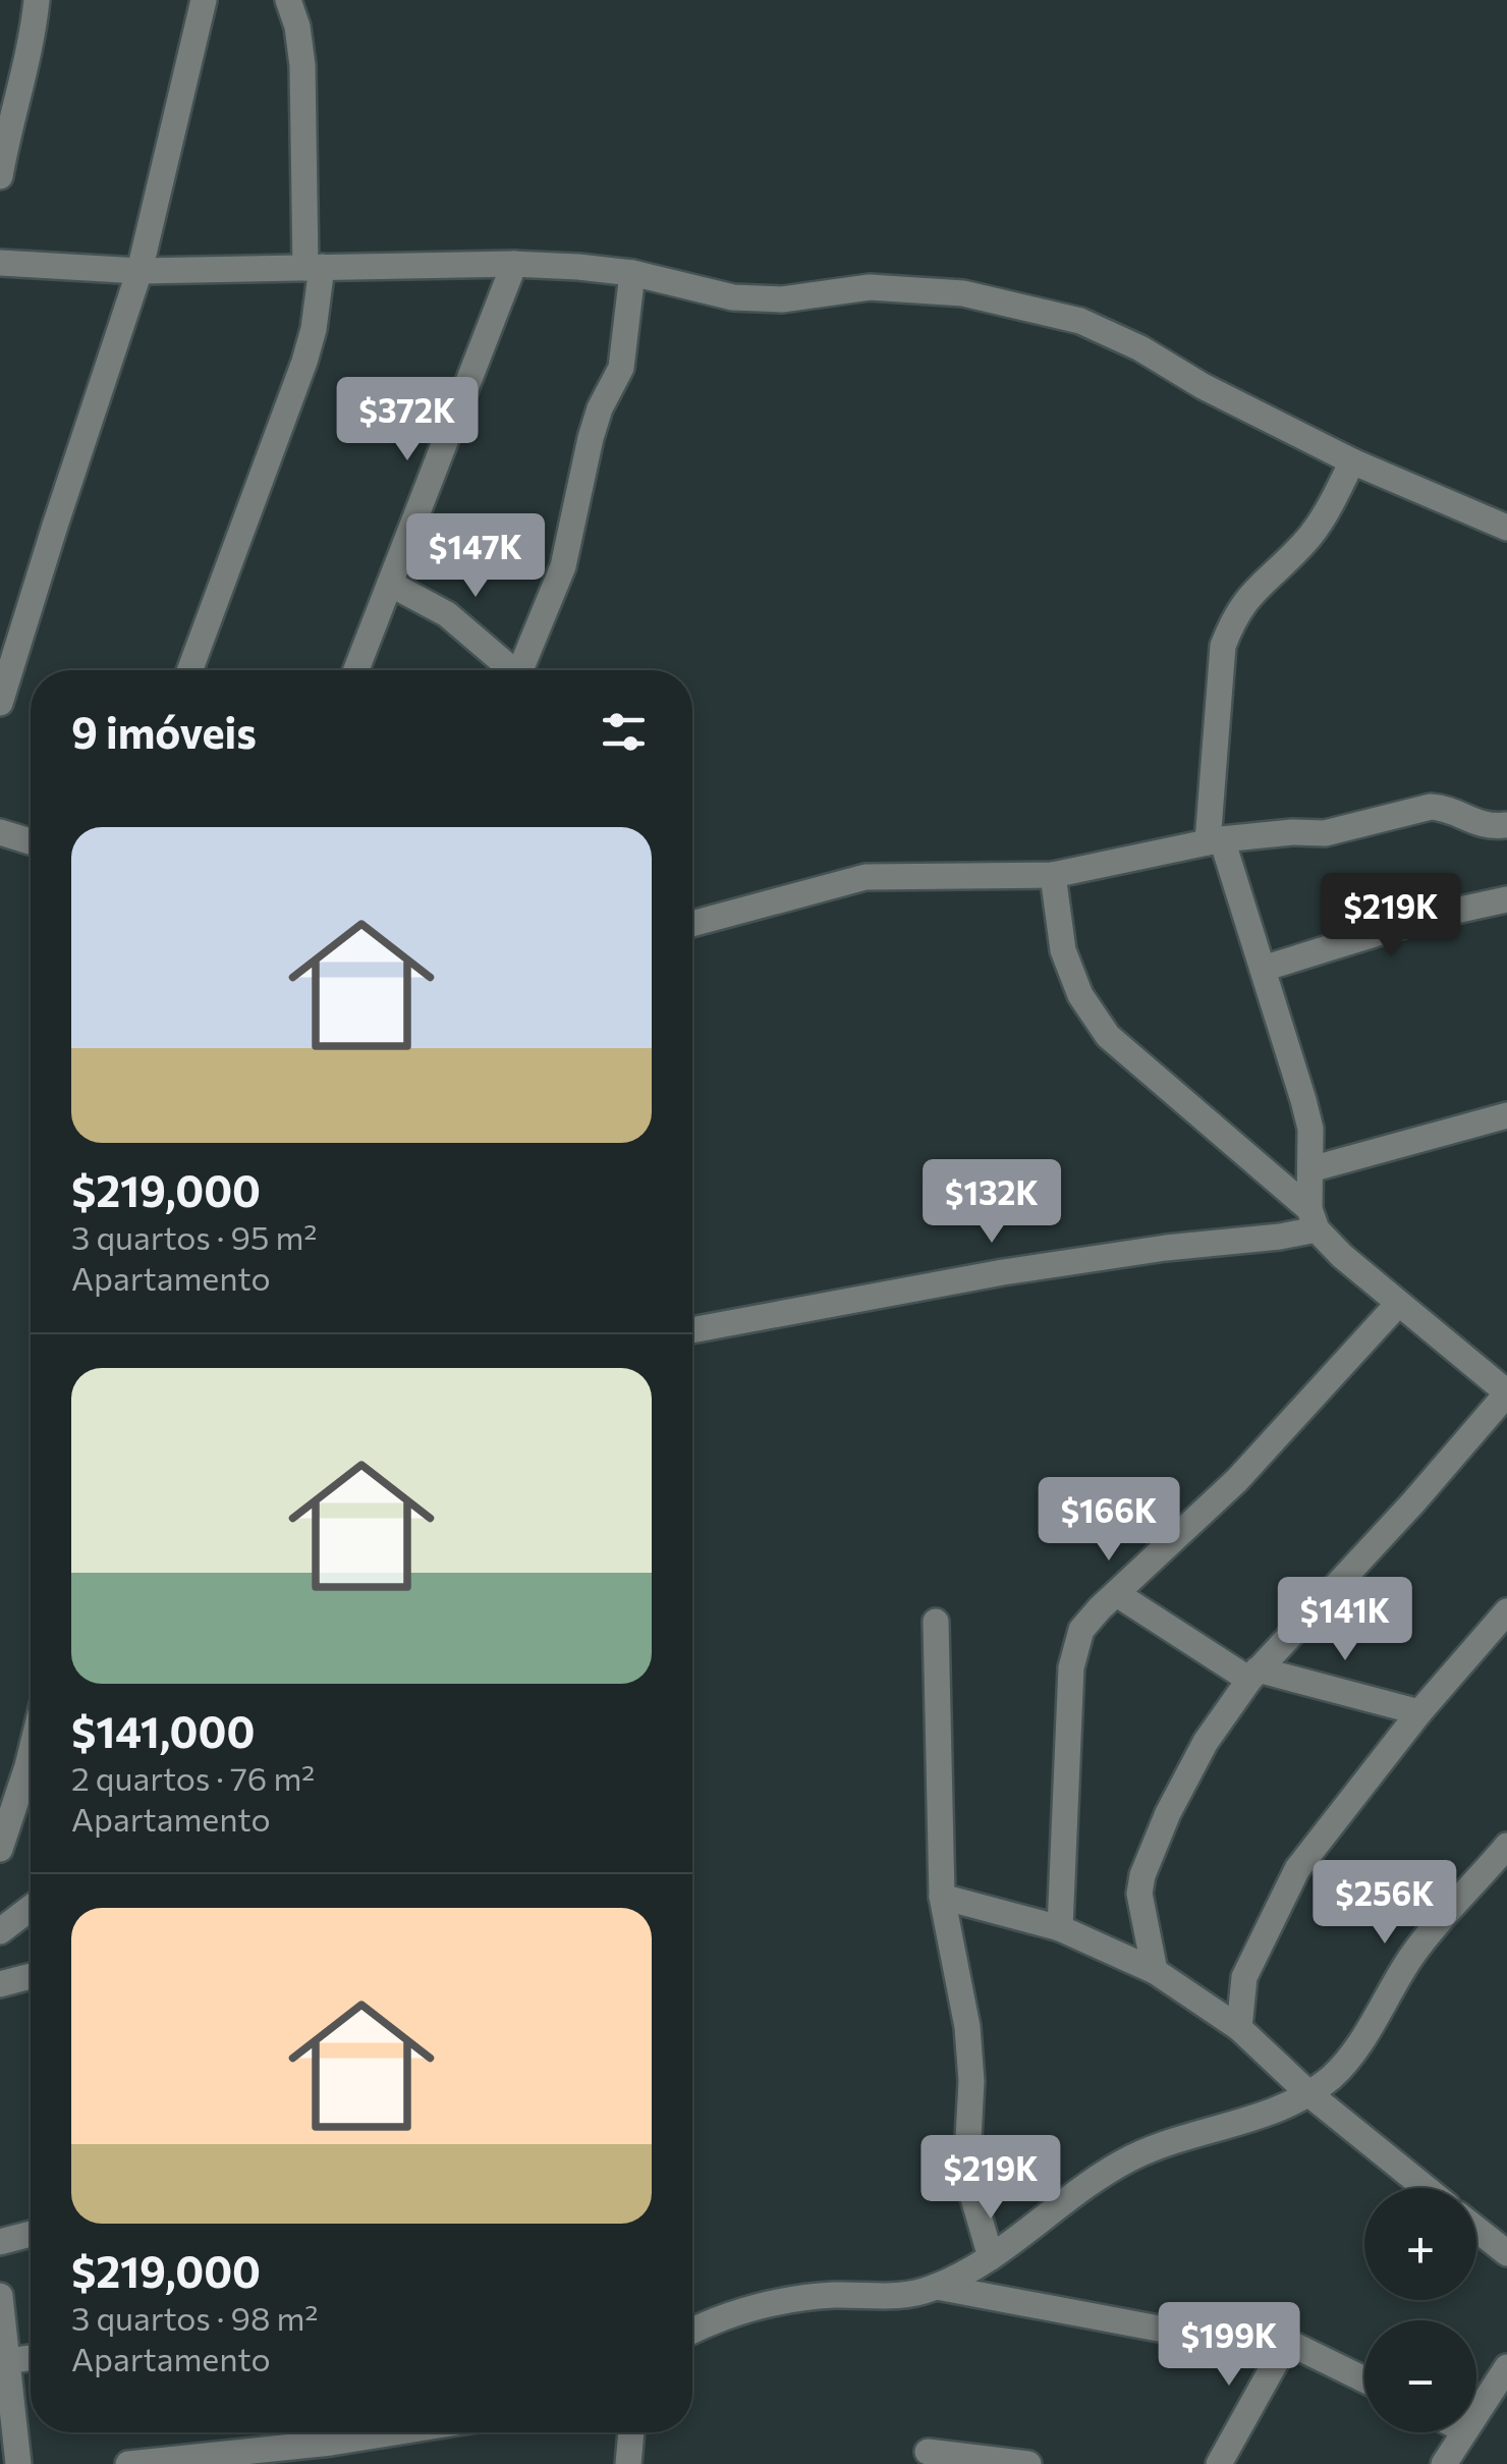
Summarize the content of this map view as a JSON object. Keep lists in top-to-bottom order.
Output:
{
  "page": {
    "price": [
      "$372K",
      "$147K",
      "$219K",
      "$132K",
      "$166K",
      "$141K",
      "$256K",
      "$219K",
      "$199K"
    ],
    "heading": "9 imóveis",
    "list": [
      {
        "name": "$219,000",
        "note": "3 quartos · 95 m² · Apartamento"
      },
      {
        "name": "$141,000",
        "note": "2 quartos · 76 m² · Apartamento"
      },
      {
        "name": "$219,000",
        "note": "3 quartos · 98 m² · Apartamento"
      }
    ],
    "map_buttons": ["+", "−"]
  }
}
